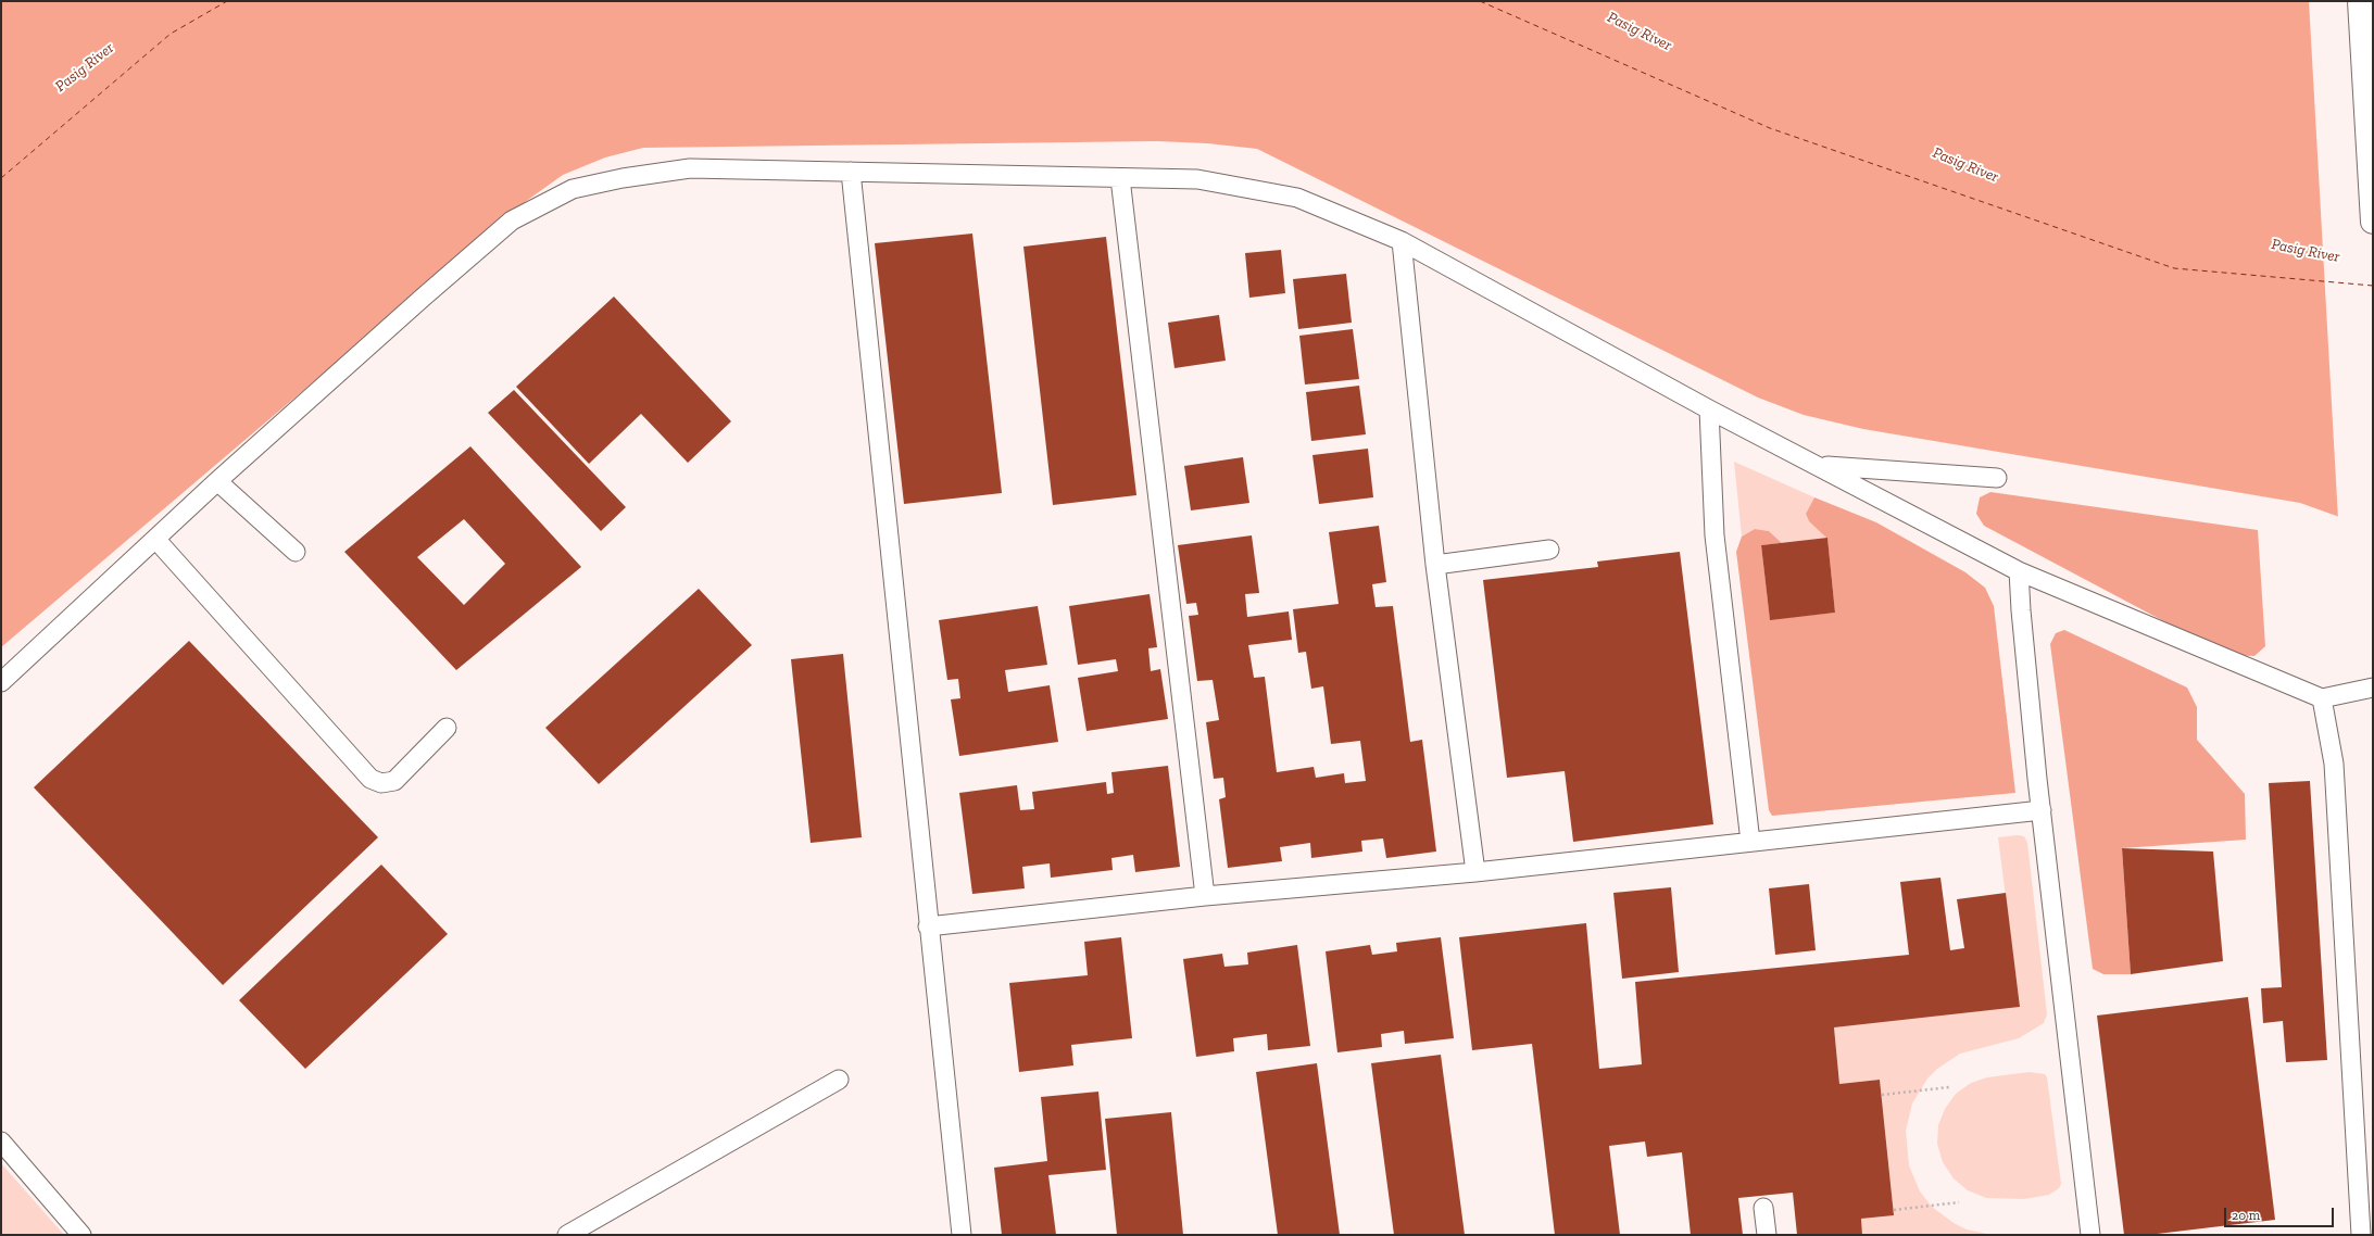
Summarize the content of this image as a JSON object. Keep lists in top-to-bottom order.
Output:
{
  "water": ["Pasig River"],
  "scale_bar": "20 m"
}
